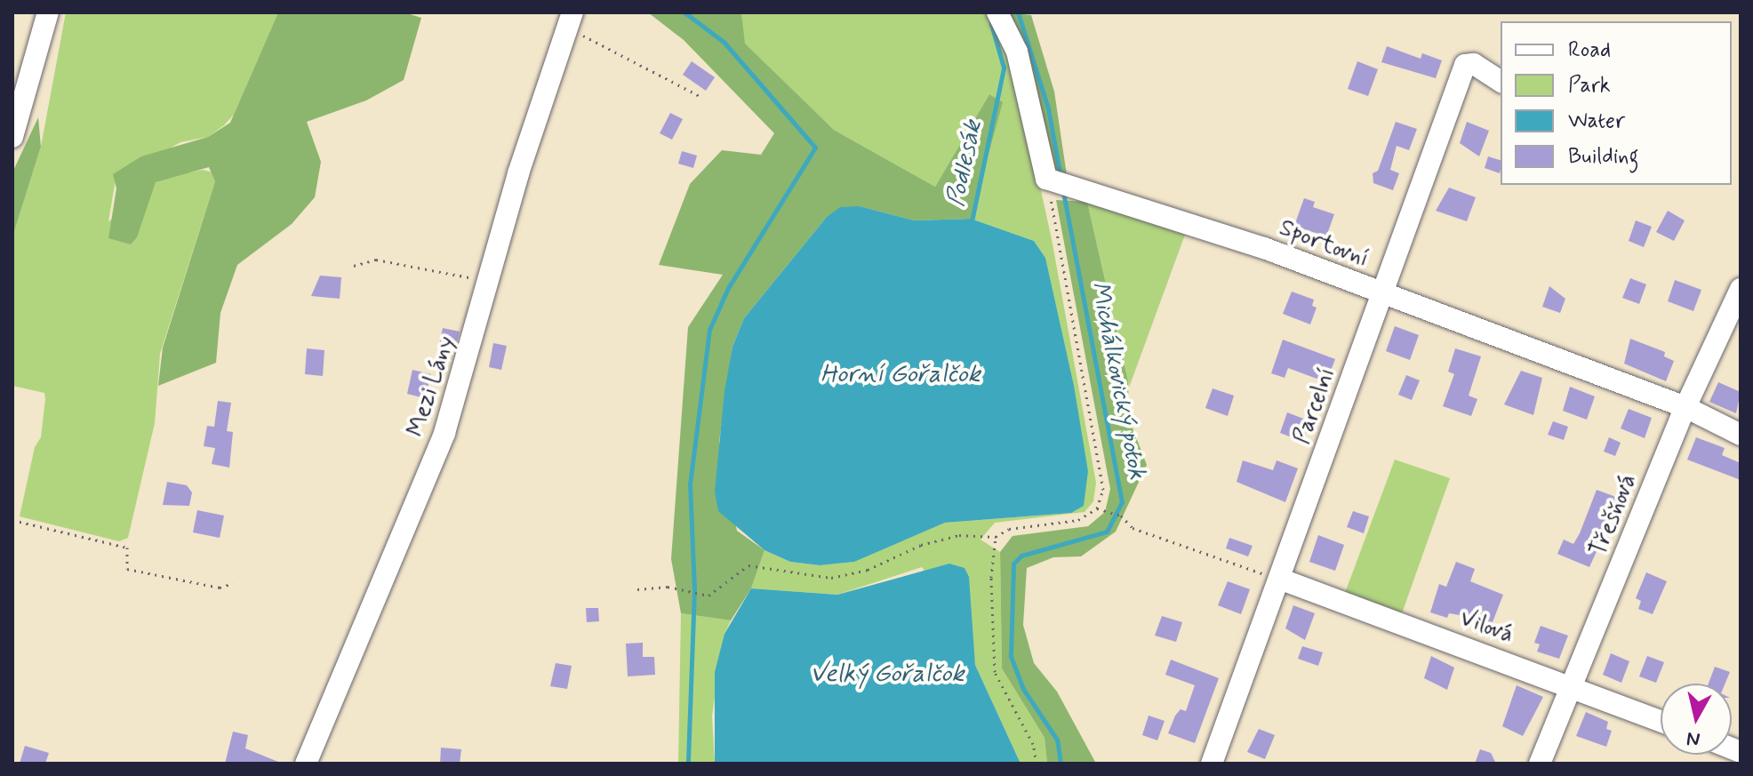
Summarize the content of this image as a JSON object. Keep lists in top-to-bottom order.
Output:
{
  "streets": {
    "street": [
      "Sportovní",
      "Mezi Lány",
      "Parcelní",
      "Třešňová",
      "Vilová"
    ]
  },
  "crossings": [
    ["Sportovní", "Parcelní"],
    ["Sportovní", "Třešňová"],
    ["Parcelní", "Vilová"],
    ["Třešňová", "Vilová"]
  ],
  "water": [
    "Podlesák",
    "Horní Gořalčok",
    "Michálkovický potok",
    "Velký Gořalčok"
  ],
  "legend": [
    "Road",
    "Park",
    "Water",
    "Building"
  ],
  "north": "bottom"
}
